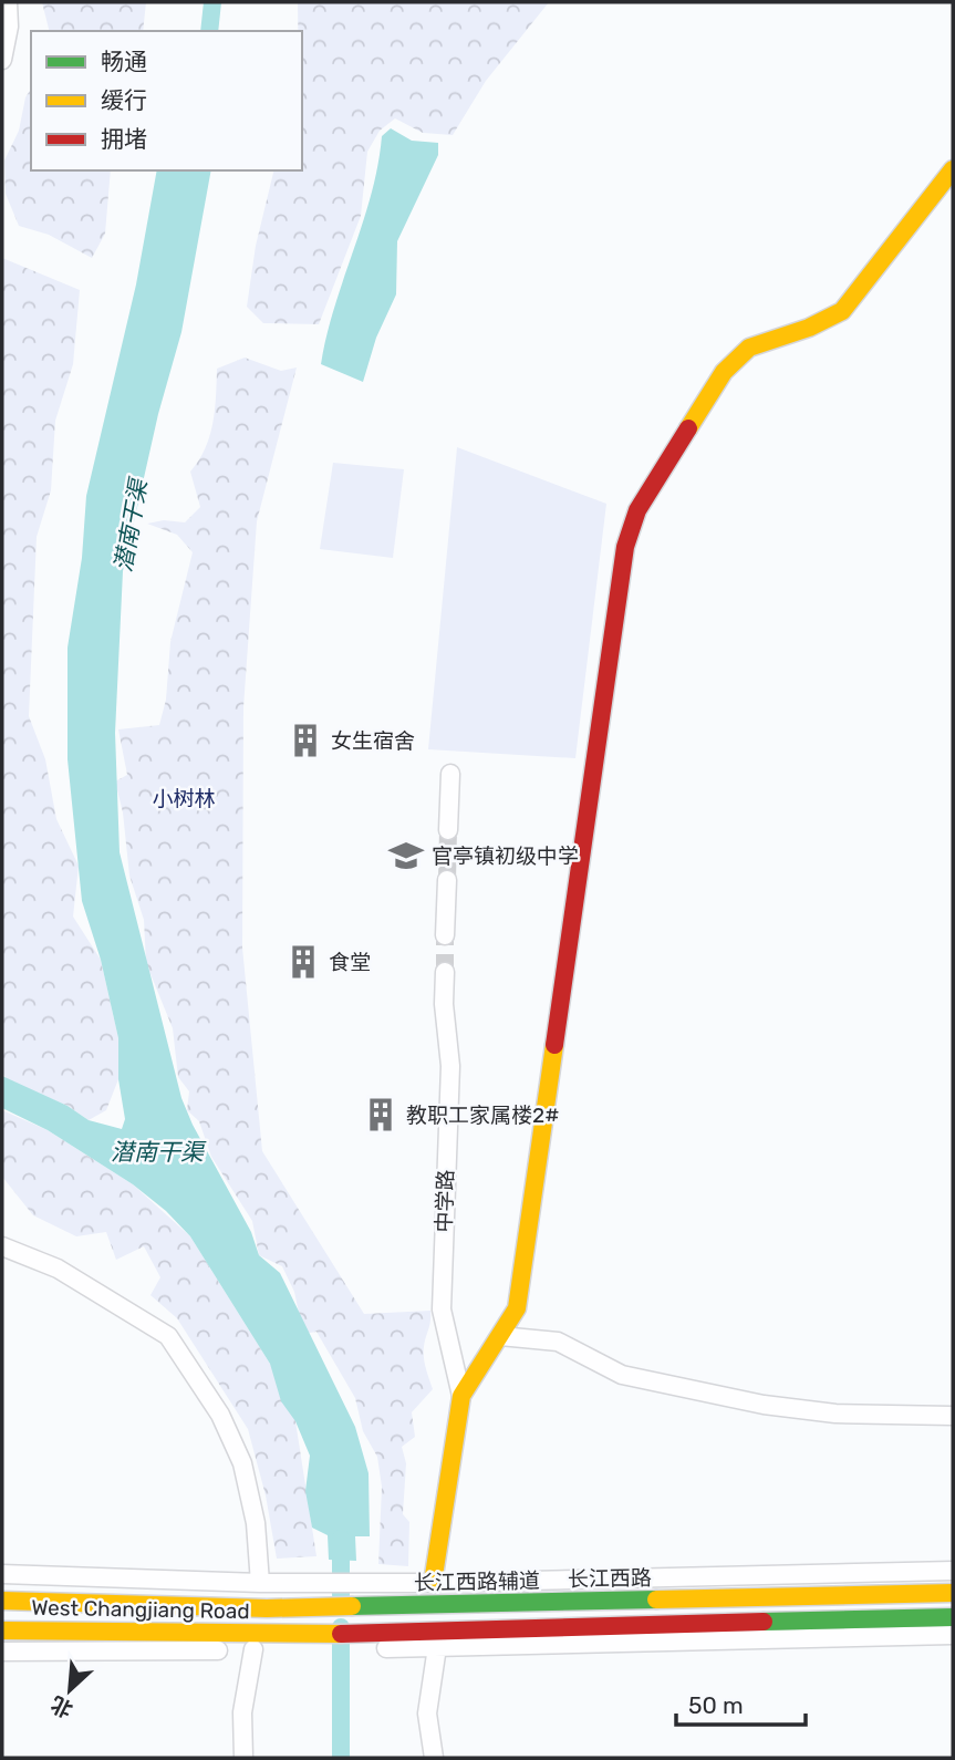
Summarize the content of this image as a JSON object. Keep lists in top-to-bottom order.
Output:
{
  "streets": {
    "main road": ["长江西路", "West Changjiang Road"],
    "street": ["中学路", "长江西路辅道"]
  },
  "crossings": [
    ["长江西路", "West Changjiang Road"]
  ],
  "water": ["潜南干渠"],
  "parks": ["小树林"],
  "places": {
    "building": ["女生宿舍", "食堂", "教职工家属楼2#"],
    "school or university": ["官亭镇初级中学"]
  },
  "legend": ["畅通", "缓行", "拥堵"],
  "scale_bar": "50 m",
  "north": "bottom left"
}
